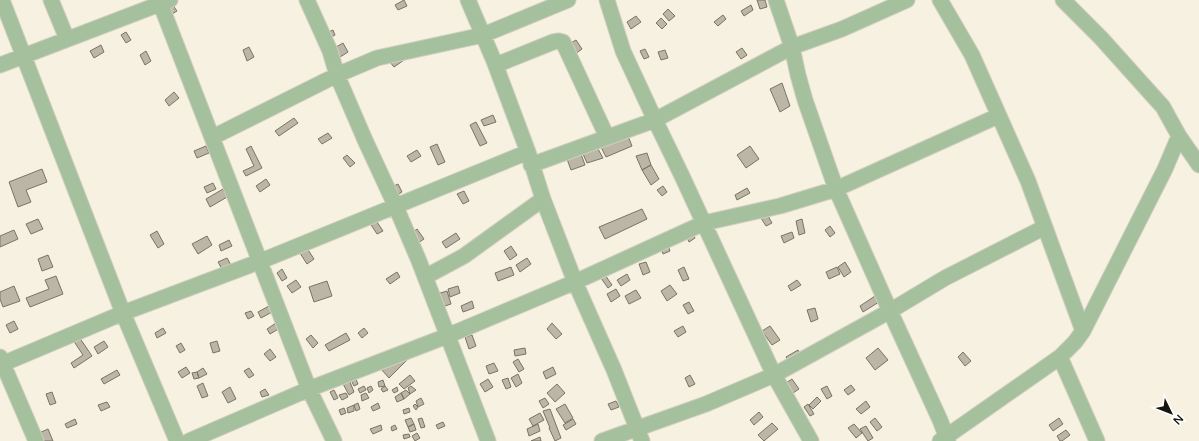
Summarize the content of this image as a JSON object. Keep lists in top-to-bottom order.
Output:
{
  "north": "bottom right"
}
